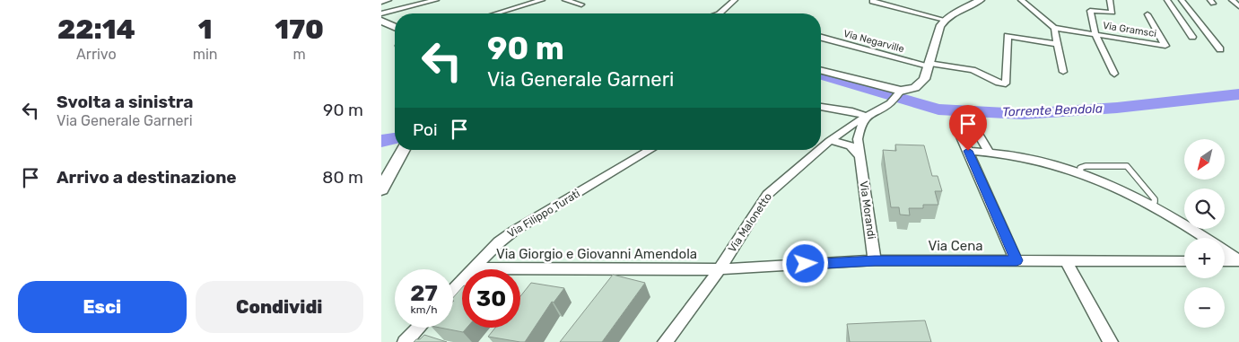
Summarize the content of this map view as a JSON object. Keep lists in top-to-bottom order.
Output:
{
  "streets": {
    "street": [
      "Via Gramsci",
      "Via Negarville",
      "Via Morandi",
      "Via Filippo Turati",
      "Via Malonetto",
      "Via Cena",
      "Via Giorgio e Giovanni Amendola"
    ]
  },
  "crossings": [
    ["Via Morandi", "Via Malonetto"],
    ["Via Morandi", "Via Cena"],
    ["Via Filippo Turati", "Via Giorgio e Giovanni Amendola"],
    ["Via Malonetto", "Via Cena"],
    ["Via Malonetto", "Via Giorgio e Giovanni Amendola"],
    ["Via Cena", "Via Giorgio e Giovanni Amendola"]
  ],
  "water": ["Torrente Bendola"],
  "north": "bottom left",
  "page": {
    "eta": [
      "22:14",
      "Arrivo",
      "1",
      "min",
      "170",
      "m"
    ],
    "turn": ["90 m", "Via Generale Garneri"],
    "list": [
      {
        "name": "Svolta a sinistra",
        "note": "Via Generale Garneri",
        "value": "90 m"
      },
      {
        "name": "Arrivo a destinazione",
        "value": "80 m"
      }
    ],
    "then": "Poi",
    "map_buttons": ["+", "−"],
    "speed": "27 km/h",
    "limit": "30",
    "buttons": ["Esci", "Condividi"]
  }
}
